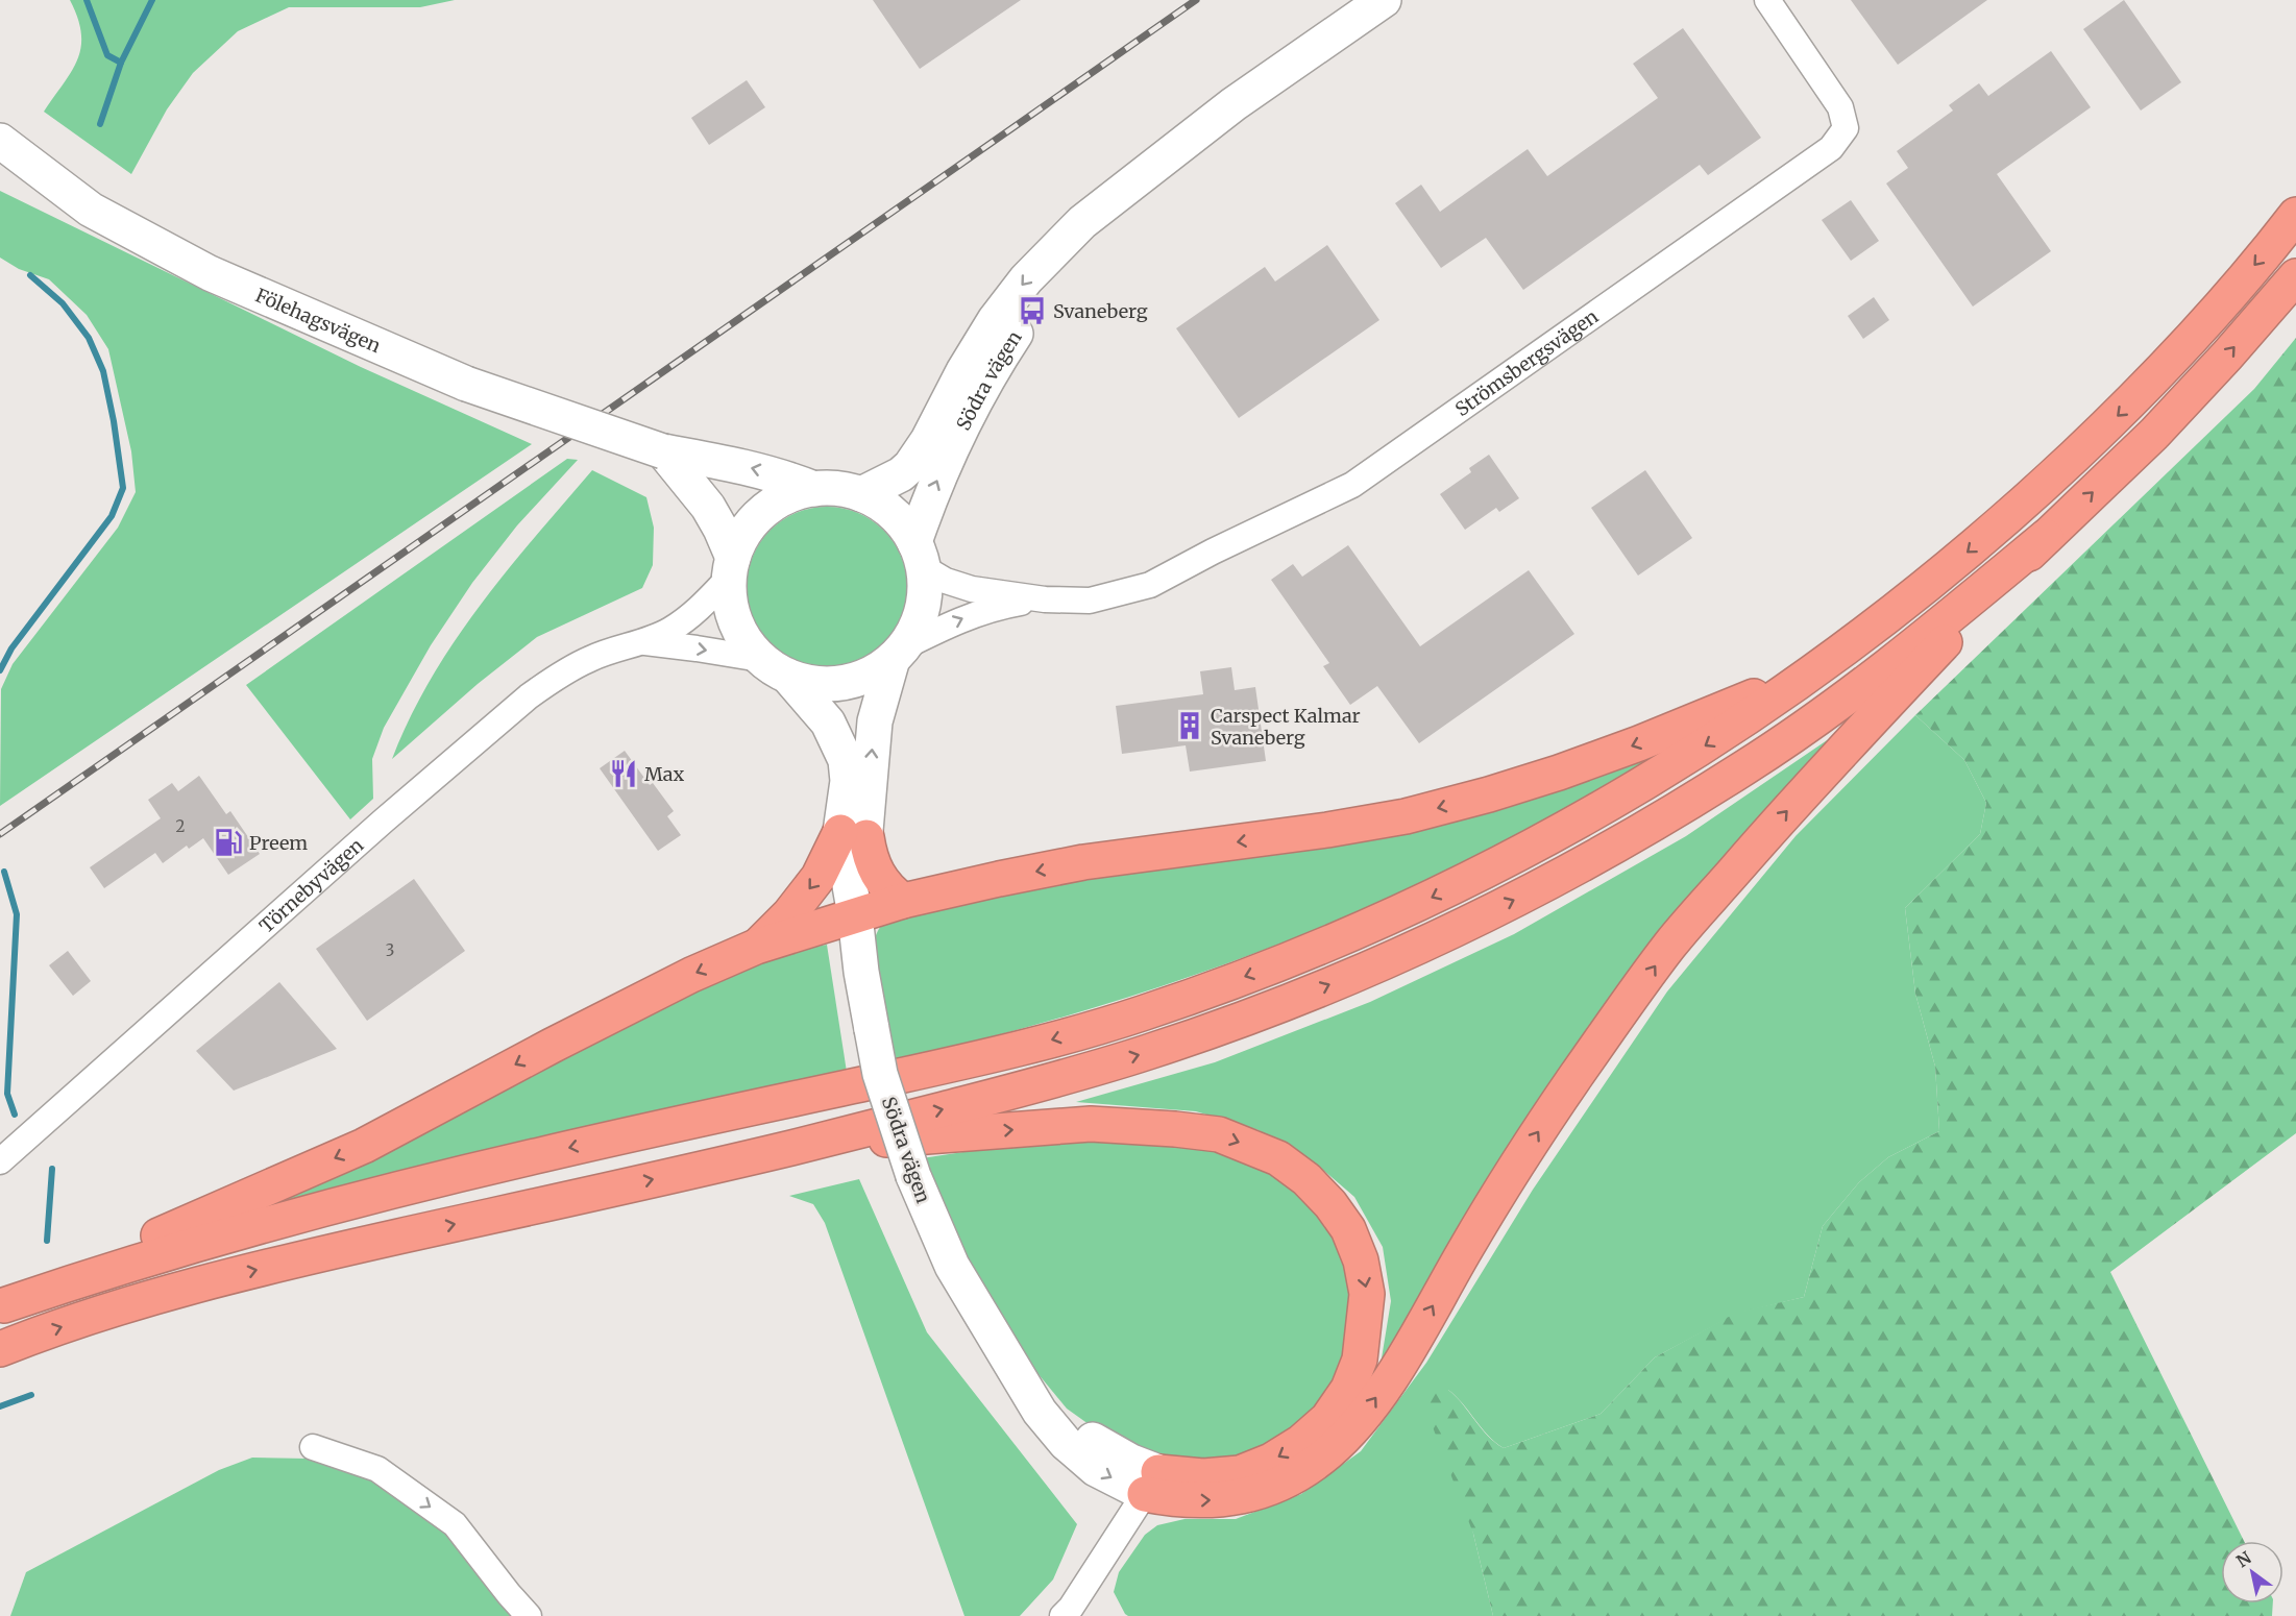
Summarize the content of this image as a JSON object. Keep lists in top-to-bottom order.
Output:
{
  "streets": {
    "main road": ["Fölehagsvägen", "Södra vägen"],
    "street": ["Strömsbergsvägen", "Törnebyvägen"]
  },
  "crossings": [
    ["Fölehagsvägen", "Strömsbergsvägen"],
    ["Fölehagsvägen", "Södra vägen"],
    ["Fölehagsvägen", "Törnebyvägen"],
    ["Strömsbergsvägen", "Södra vägen"],
    ["Strömsbergsvägen", "Törnebyvägen"],
    ["Södra vägen", "Törnebyvägen"]
  ],
  "places": {
    "bus stop": ["Svaneberg"],
    "building": ["Carspect Kalmar Svaneberg"],
    "restaurant": ["Max"],
    "fuel station": ["Preem"]
  },
  "house_numbers": ["2", "3"],
  "north": "top left"
}
